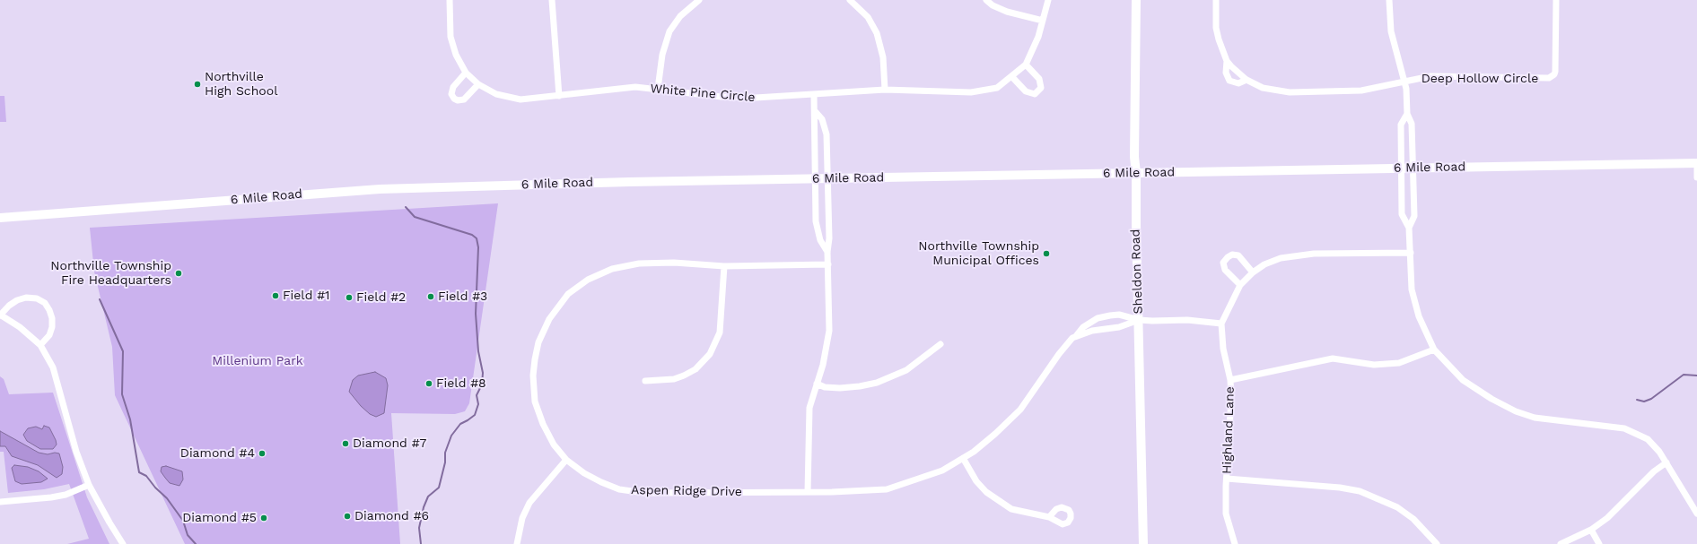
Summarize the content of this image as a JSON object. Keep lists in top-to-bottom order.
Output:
{
  "streets": {
    "street": [
      "Deep Hollow Circle",
      "White Pine Circle",
      "6 Mile Road",
      "Sheldon Road",
      "Highland Lane",
      "Aspen Ridge Drive"
    ]
  },
  "crossings": [
    ["6 Mile Road", "Sheldon Road"],
    ["Sheldon Road", "Aspen Ridge Drive"]
  ],
  "parks": ["Millenium Park"],
  "places": [
    "Northville High School",
    "Northville Township Municipal Offices",
    "Northville Township Fire Headquarters",
    "Field #1",
    "Field #3",
    "Field #2",
    "Field #8",
    "Diamond #7",
    "Diamond #4",
    "Diamond #6",
    "Diamond #5"
  ]
}
